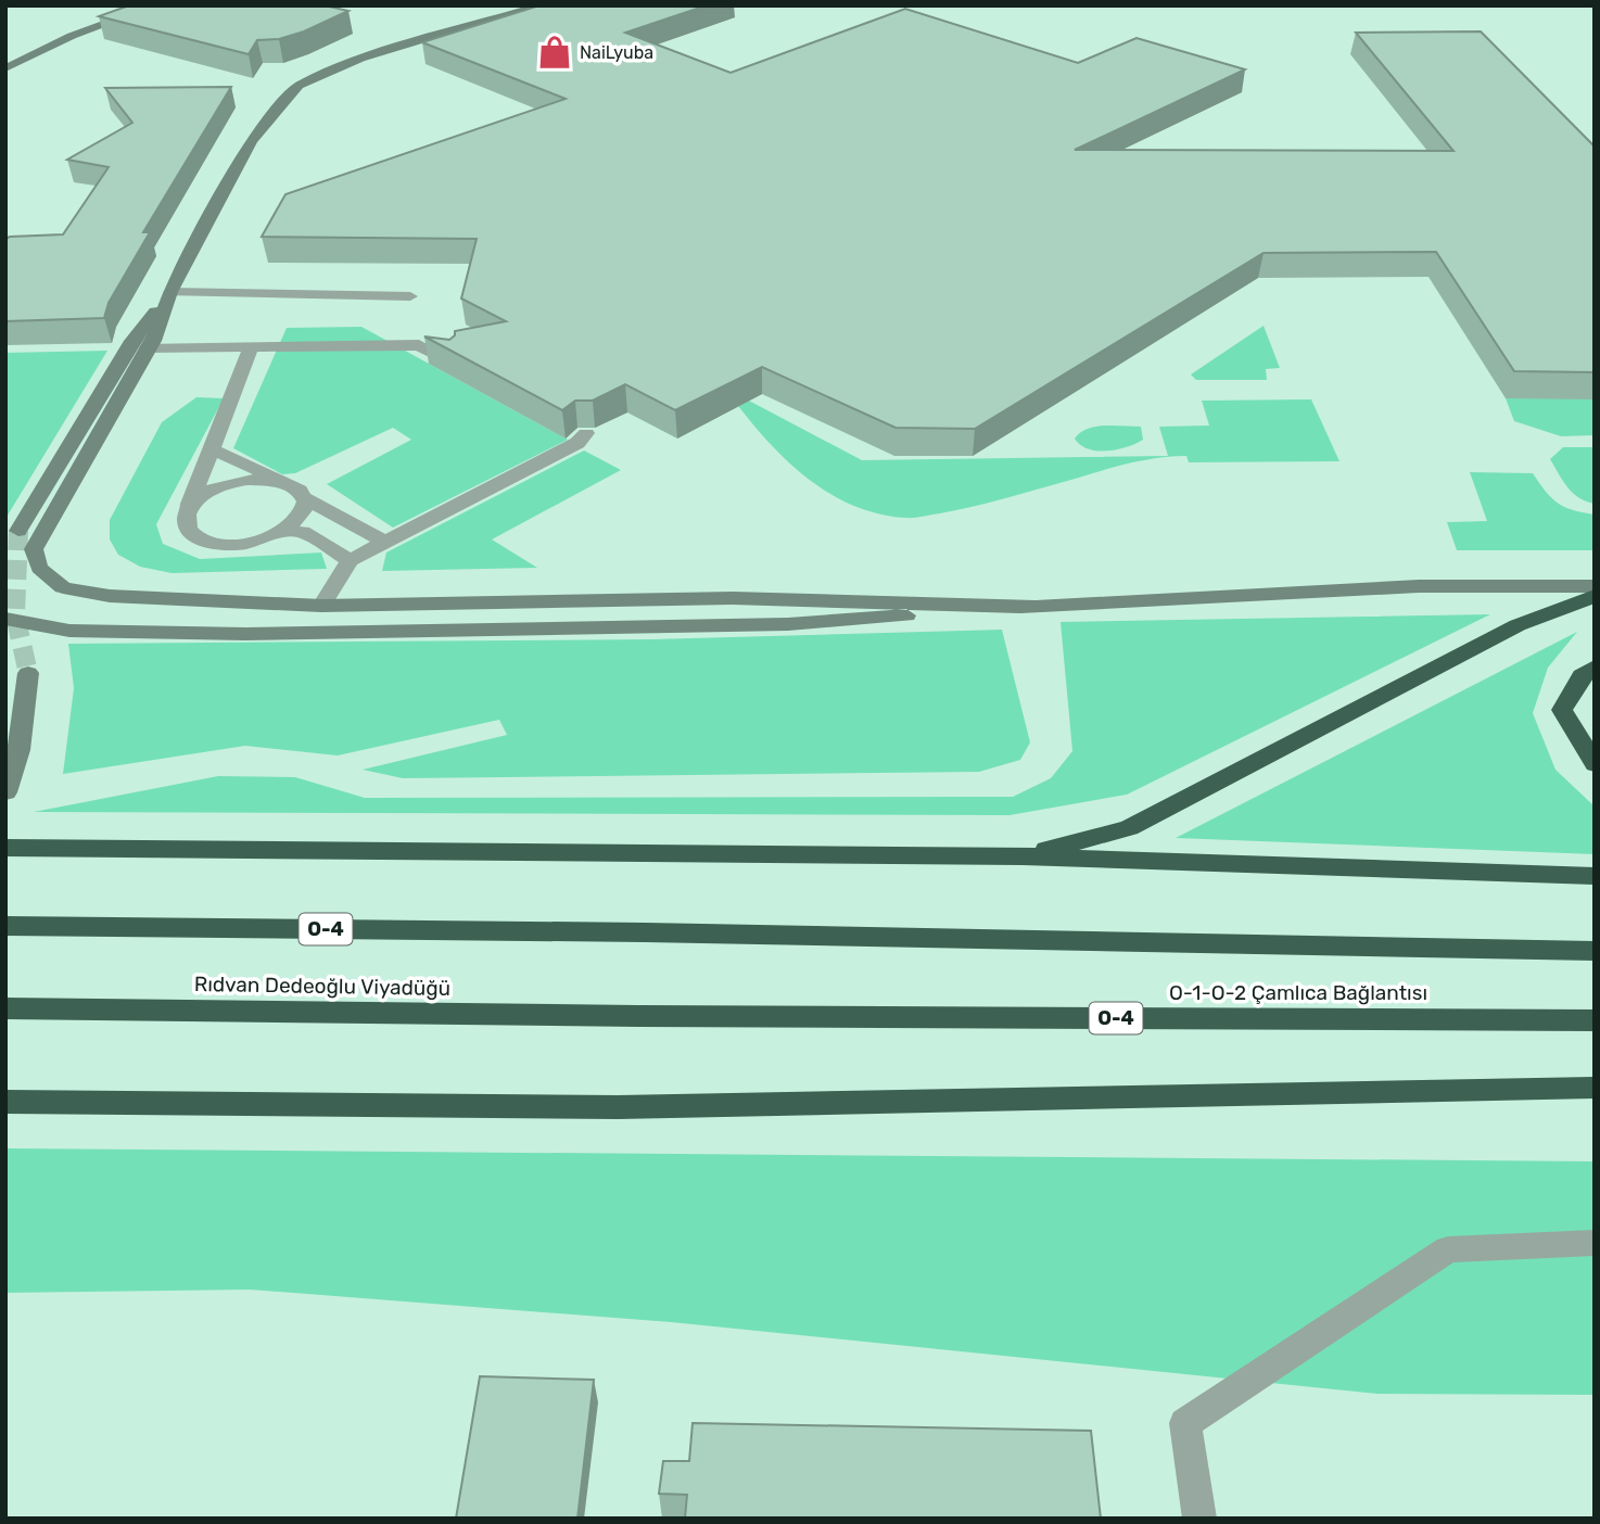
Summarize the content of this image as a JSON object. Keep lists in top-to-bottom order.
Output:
{
  "streets": {
    "highway": ["O-4", "Rıdvan Dedeoğlu Viyadüğü", "O-1-O-2 Çamlıca Bağlantısı"]
  },
  "crossings": [
    ["Rıdvan Dedeoğlu Viyadüğü", "O-1-O-2 Çamlıca Bağlantısı"]
  ],
  "places": {
    "shop": ["NaiLyuba"]
  }
}
